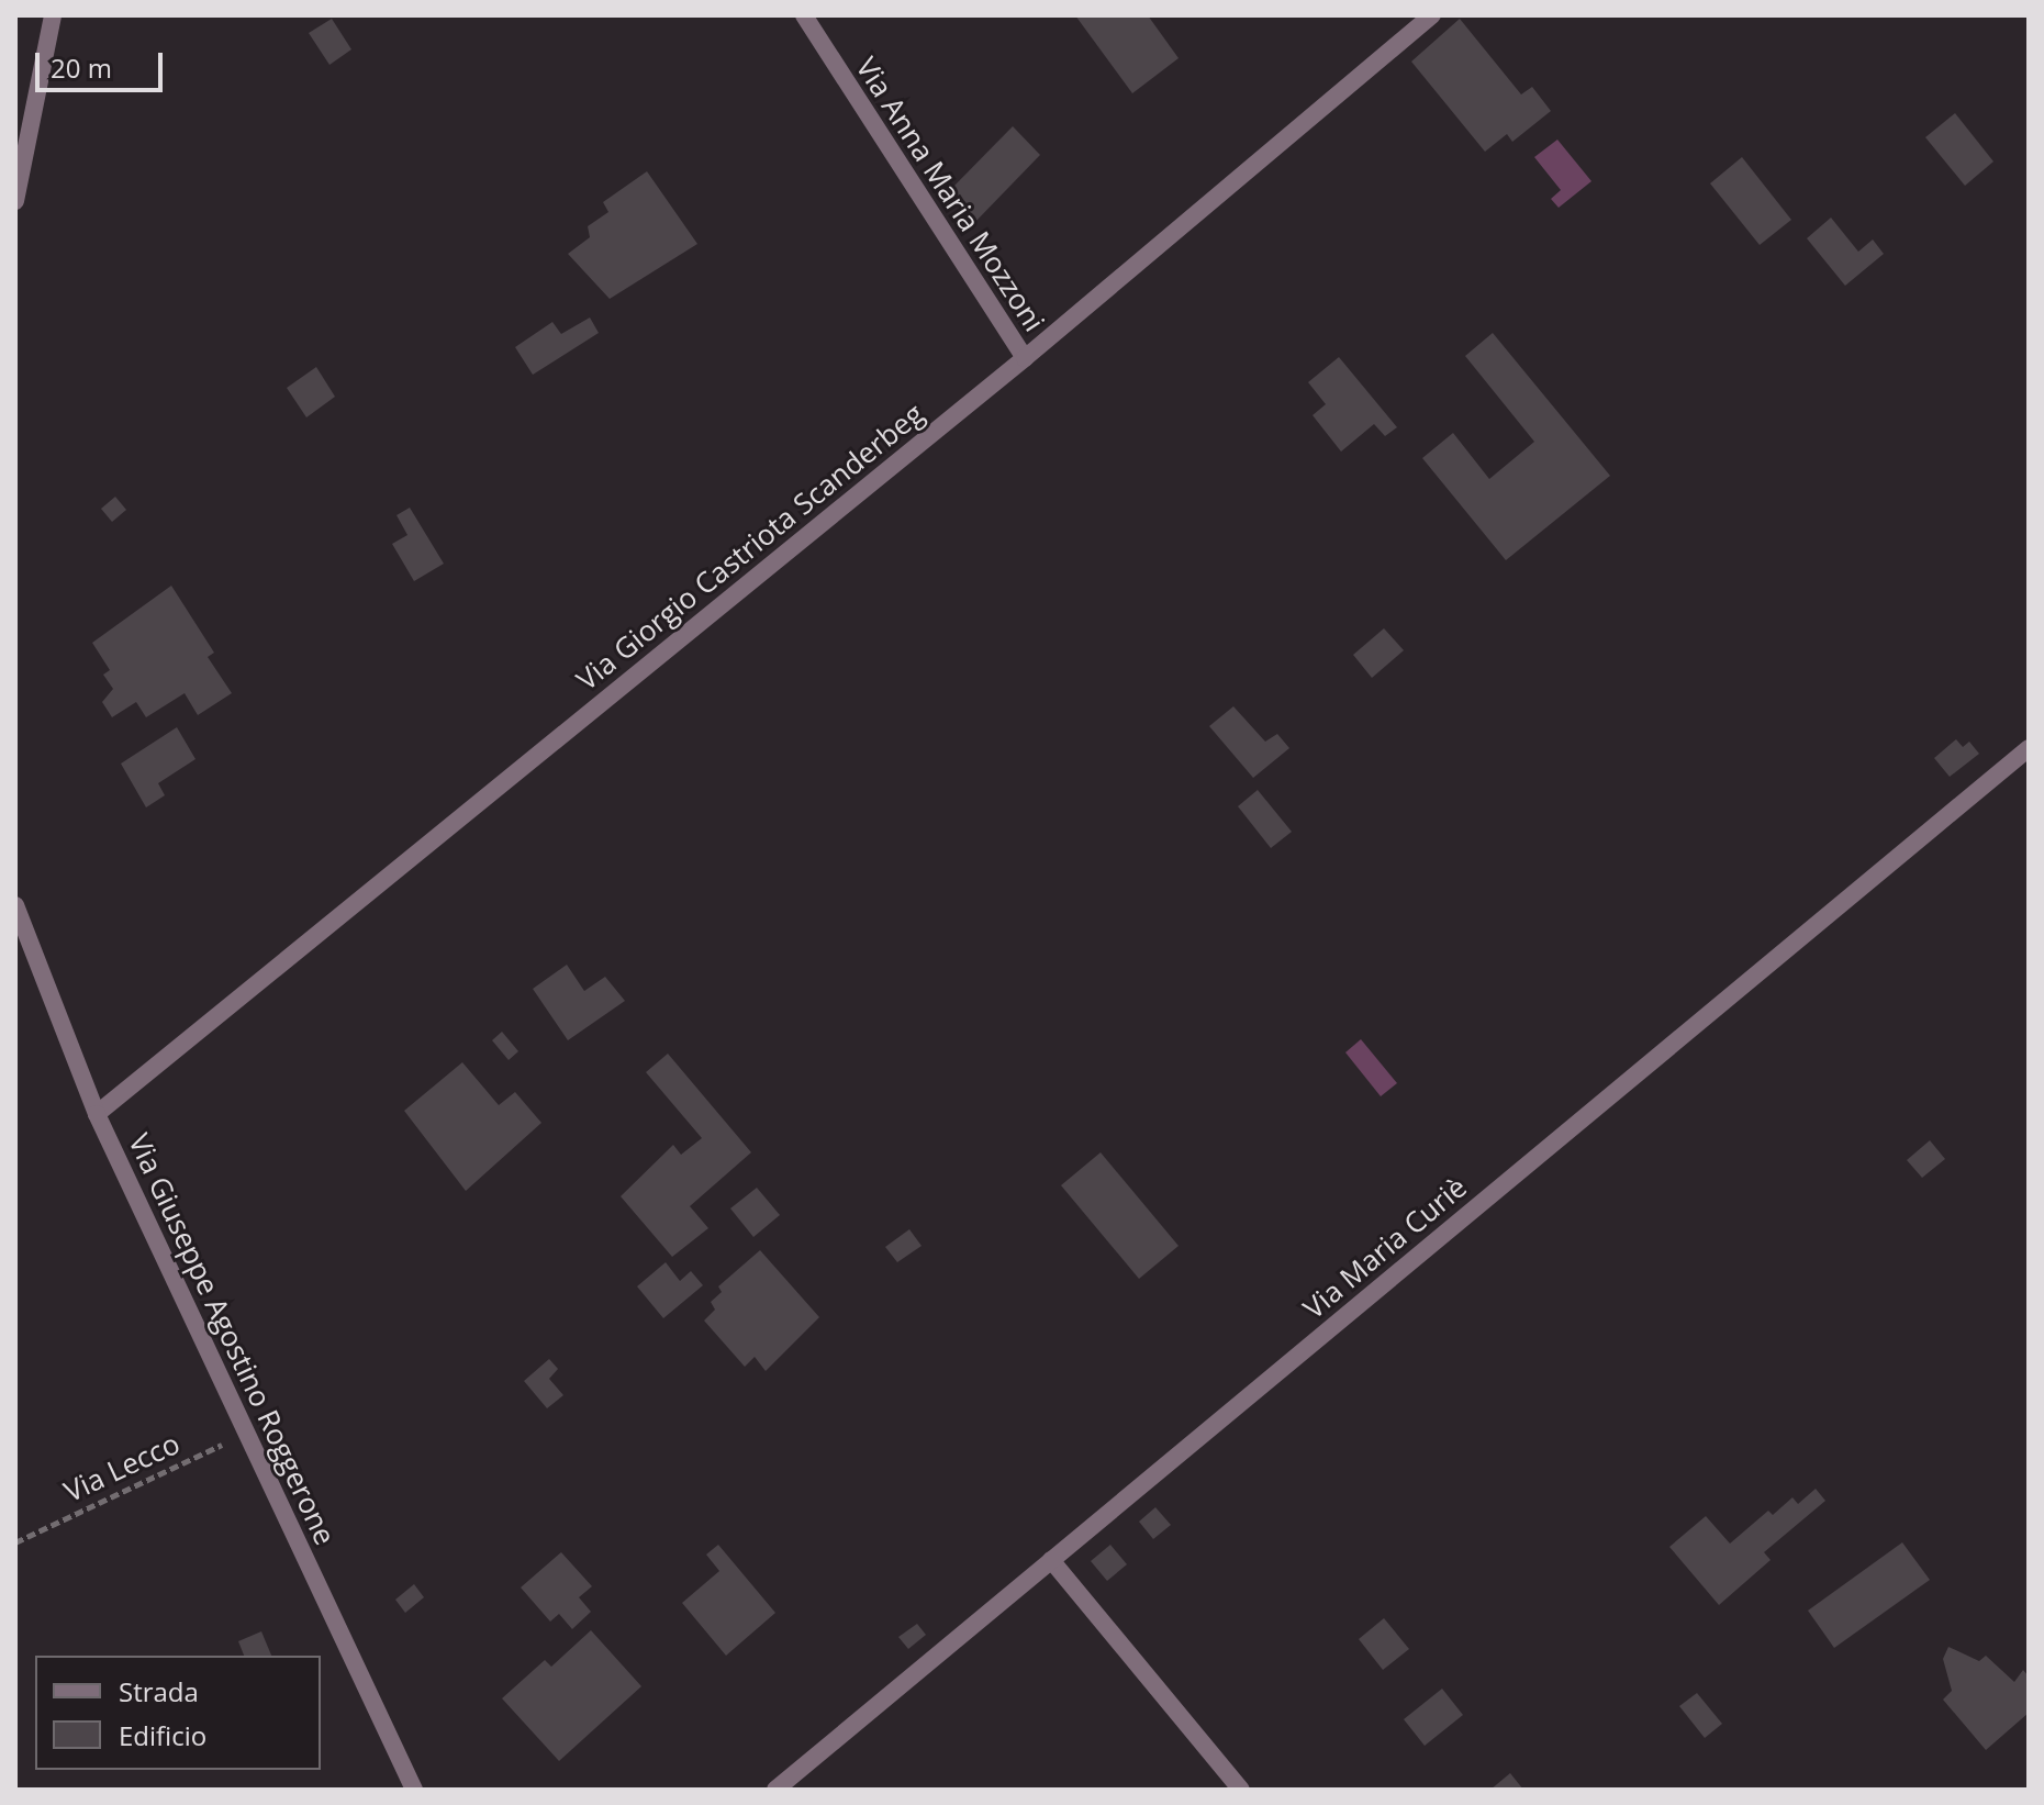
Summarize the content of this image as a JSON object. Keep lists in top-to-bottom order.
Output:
{
  "streets": {
    "street": [
      "Via Anna Maria Mozzoni",
      "Via Giorgio Castriota Scanderbeg",
      "Via Maria Curiè",
      "Via Giuseppe Agostino Roggerone"
    ],
    "path": ["Via Lecco"]
  },
  "crossings": [
    ["Via Anna Maria Mozzoni", "Via Giorgio Castriota Scanderbeg"],
    ["Via Giorgio Castriota Scanderbeg", "Via Giuseppe Agostino Roggerone"],
    ["Via Giuseppe Agostino Roggerone", "Via Lecco"]
  ],
  "legend": ["Strada", "Edificio"],
  "scale_bar": "20 m"
}
